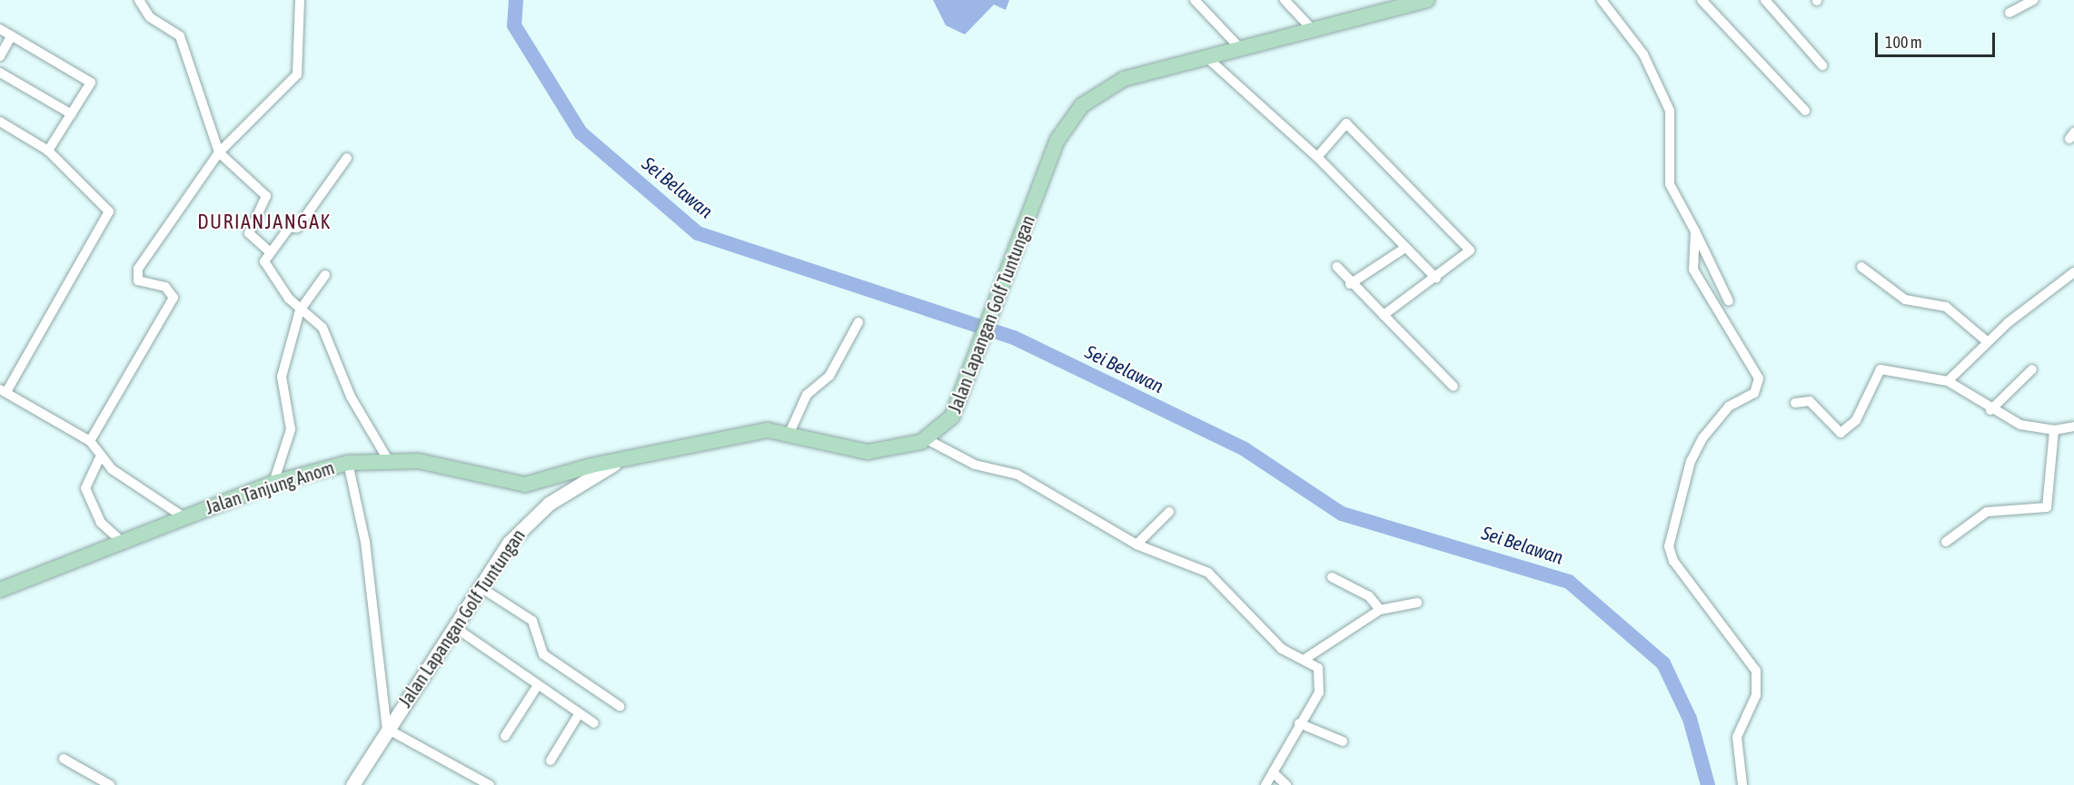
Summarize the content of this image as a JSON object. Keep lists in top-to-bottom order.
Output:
{
  "streets": {
    "main road": ["Jalan Lapangan Golf Tuntungan", "Jalan Tanjung Anom"]
  },
  "crossings": [
    ["Jalan Lapangan Golf Tuntungan", "Jalan Tanjung Anom"]
  ],
  "districts": ["DURIANJANGAK"],
  "water": ["Sei Belawan"],
  "scale_bar": "100 m"
}
